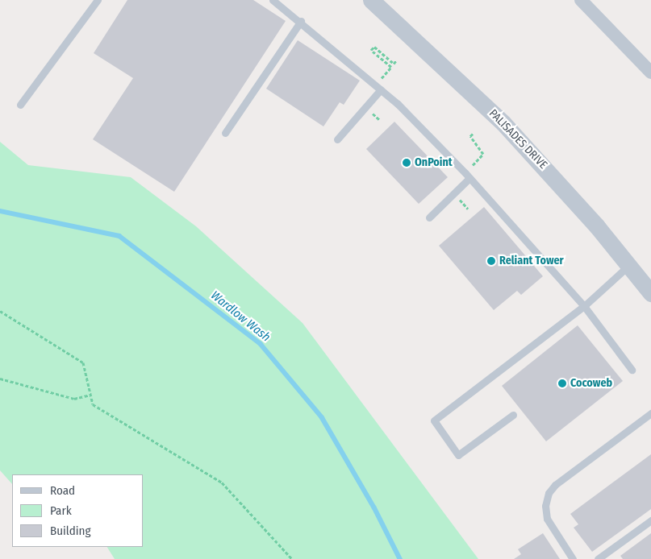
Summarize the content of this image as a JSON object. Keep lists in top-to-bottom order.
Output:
{
  "streets": {
    "street": ["PALISADES DRIVE"]
  },
  "water": ["Wardlow Wash"],
  "places": ["OnPoint", "Reliant Tower", "Cocoweb"],
  "legend": ["Road", "Park", "Building"]
}
